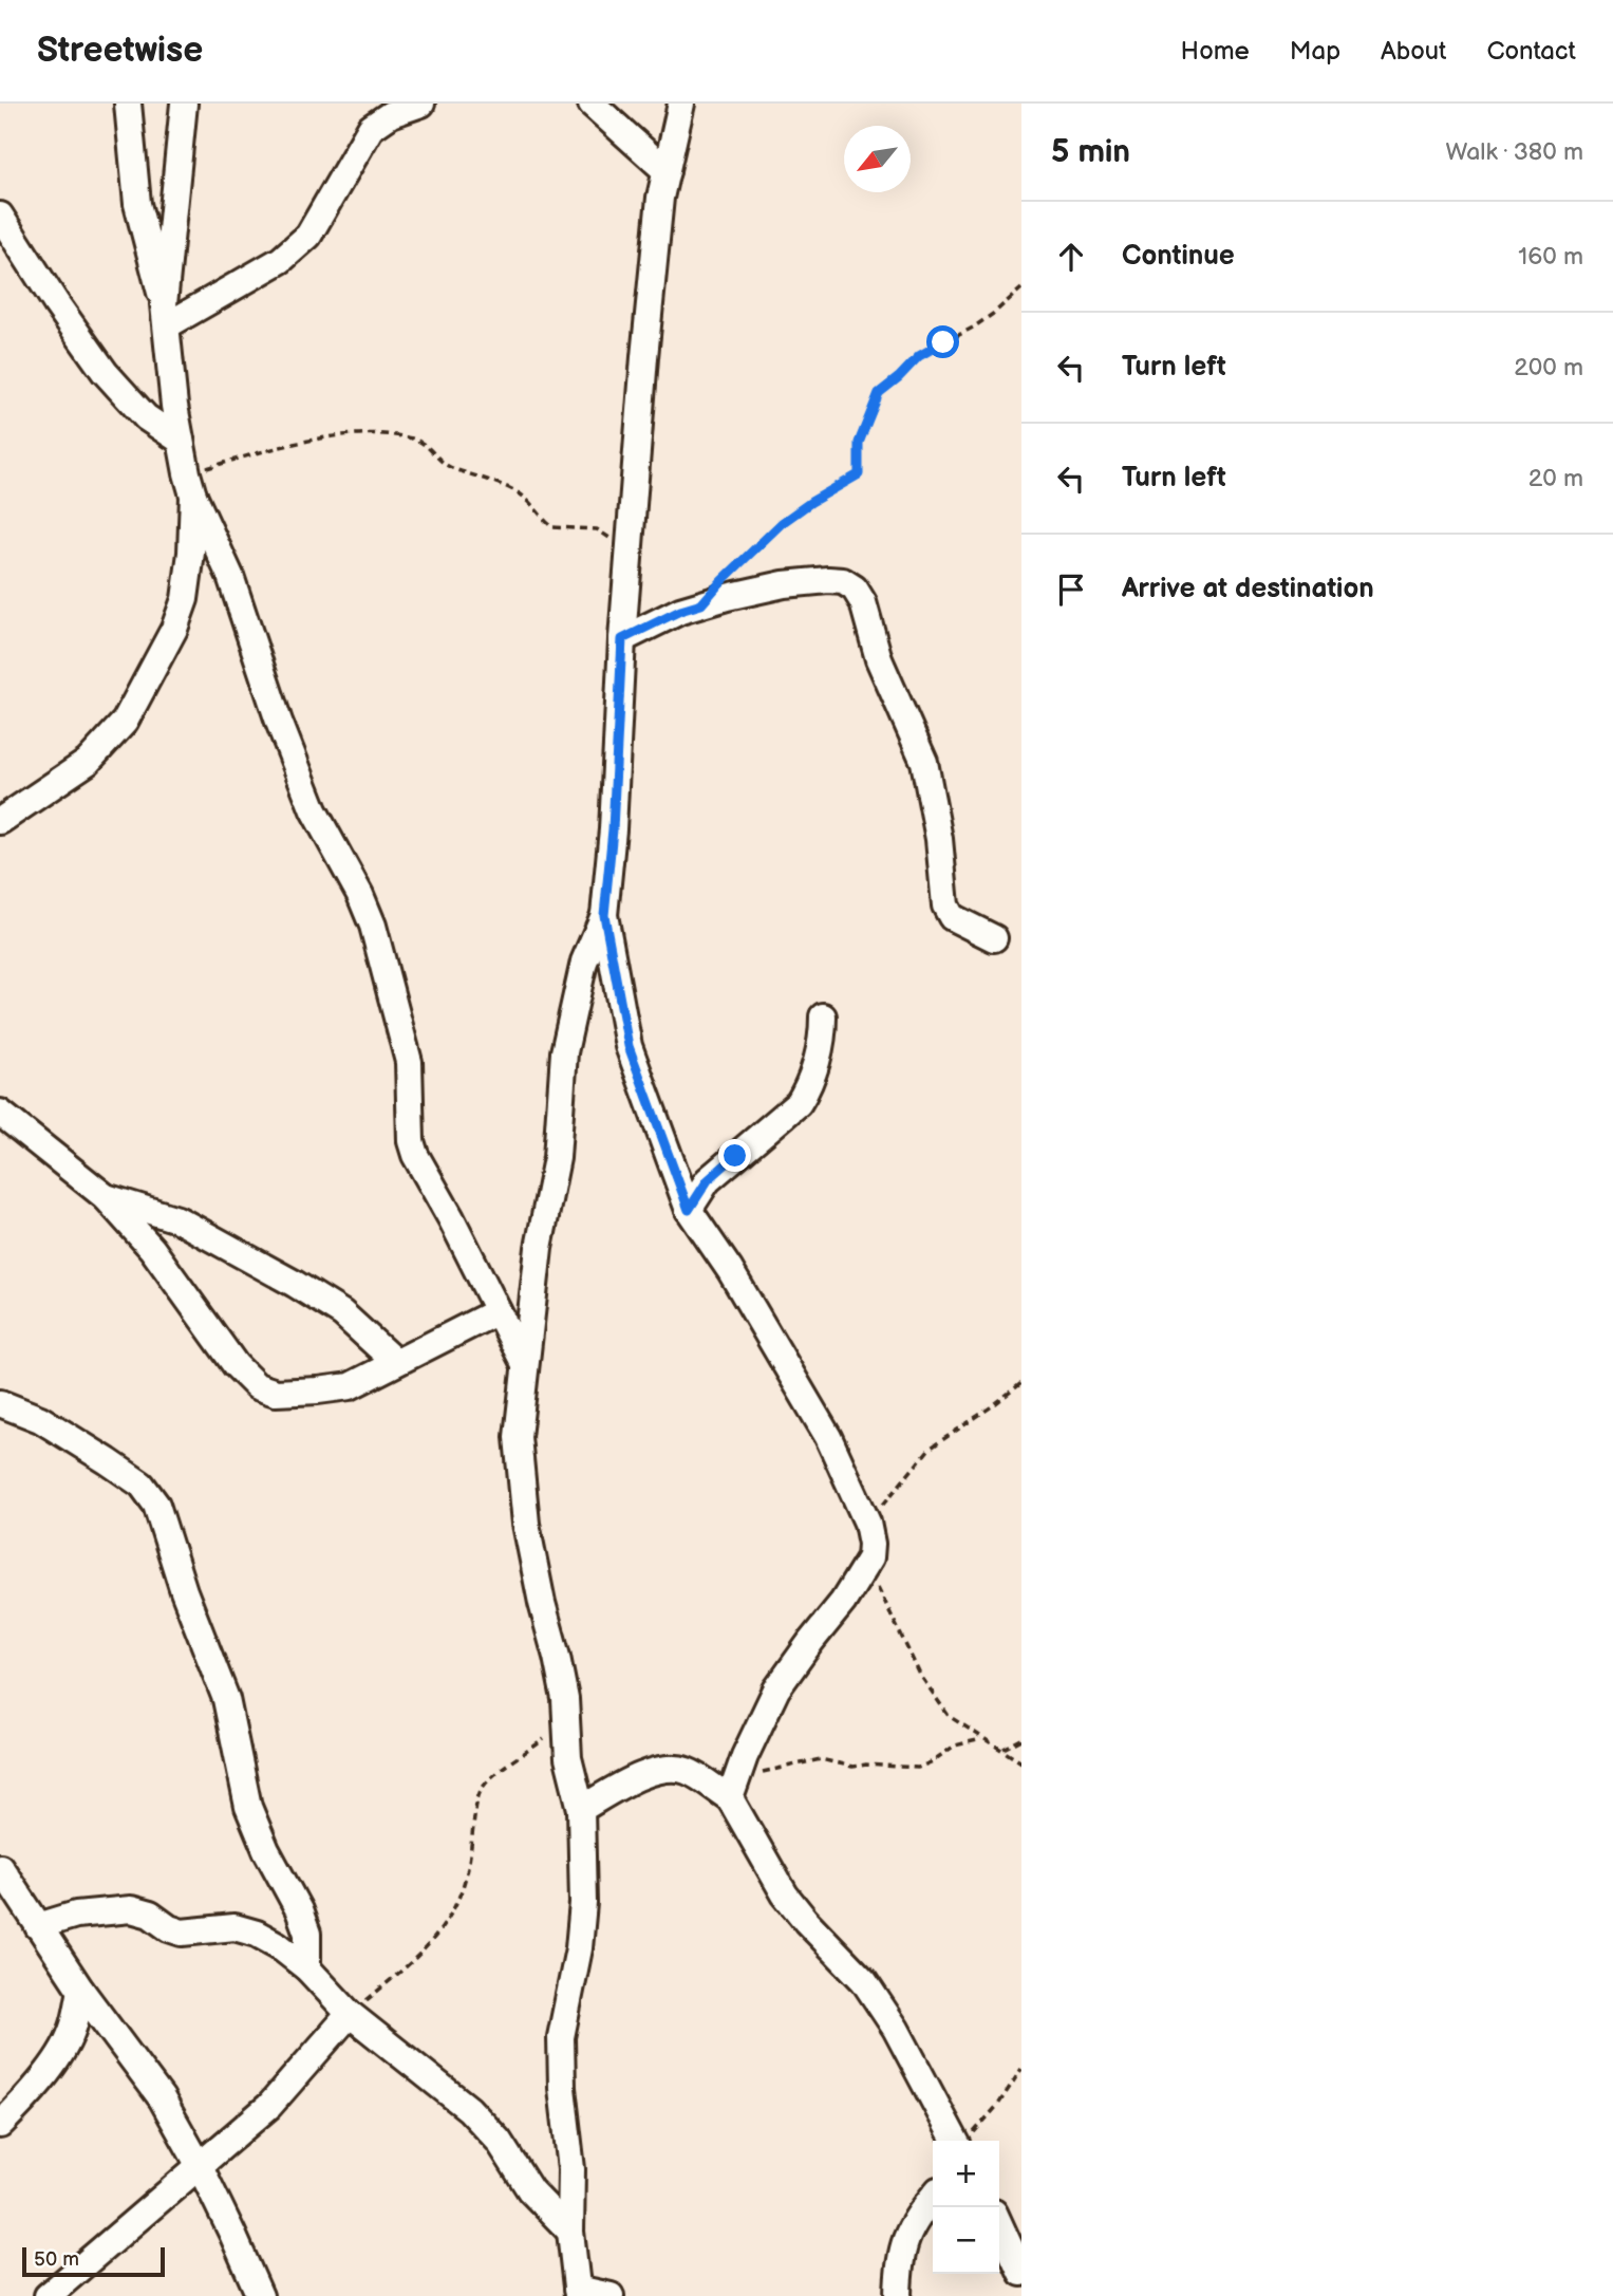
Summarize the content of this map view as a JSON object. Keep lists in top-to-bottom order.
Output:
{
  "scale_bar": "50 m",
  "north": "bottom left",
  "page": {
    "header": "Streetwise",
    "nav": [
      "Home",
      "Map",
      "About",
      "Contact"
    ],
    "heading": ["5 min", "Walk · 380 m"],
    "list": [
      ["Continue", "160 m"],
      ["Turn left", "200 m"],
      ["Turn left", "20 m"],
      "Arrive at destination"
    ],
    "map_buttons": ["+", "−"],
    "scale": "50 m"
  }
}
